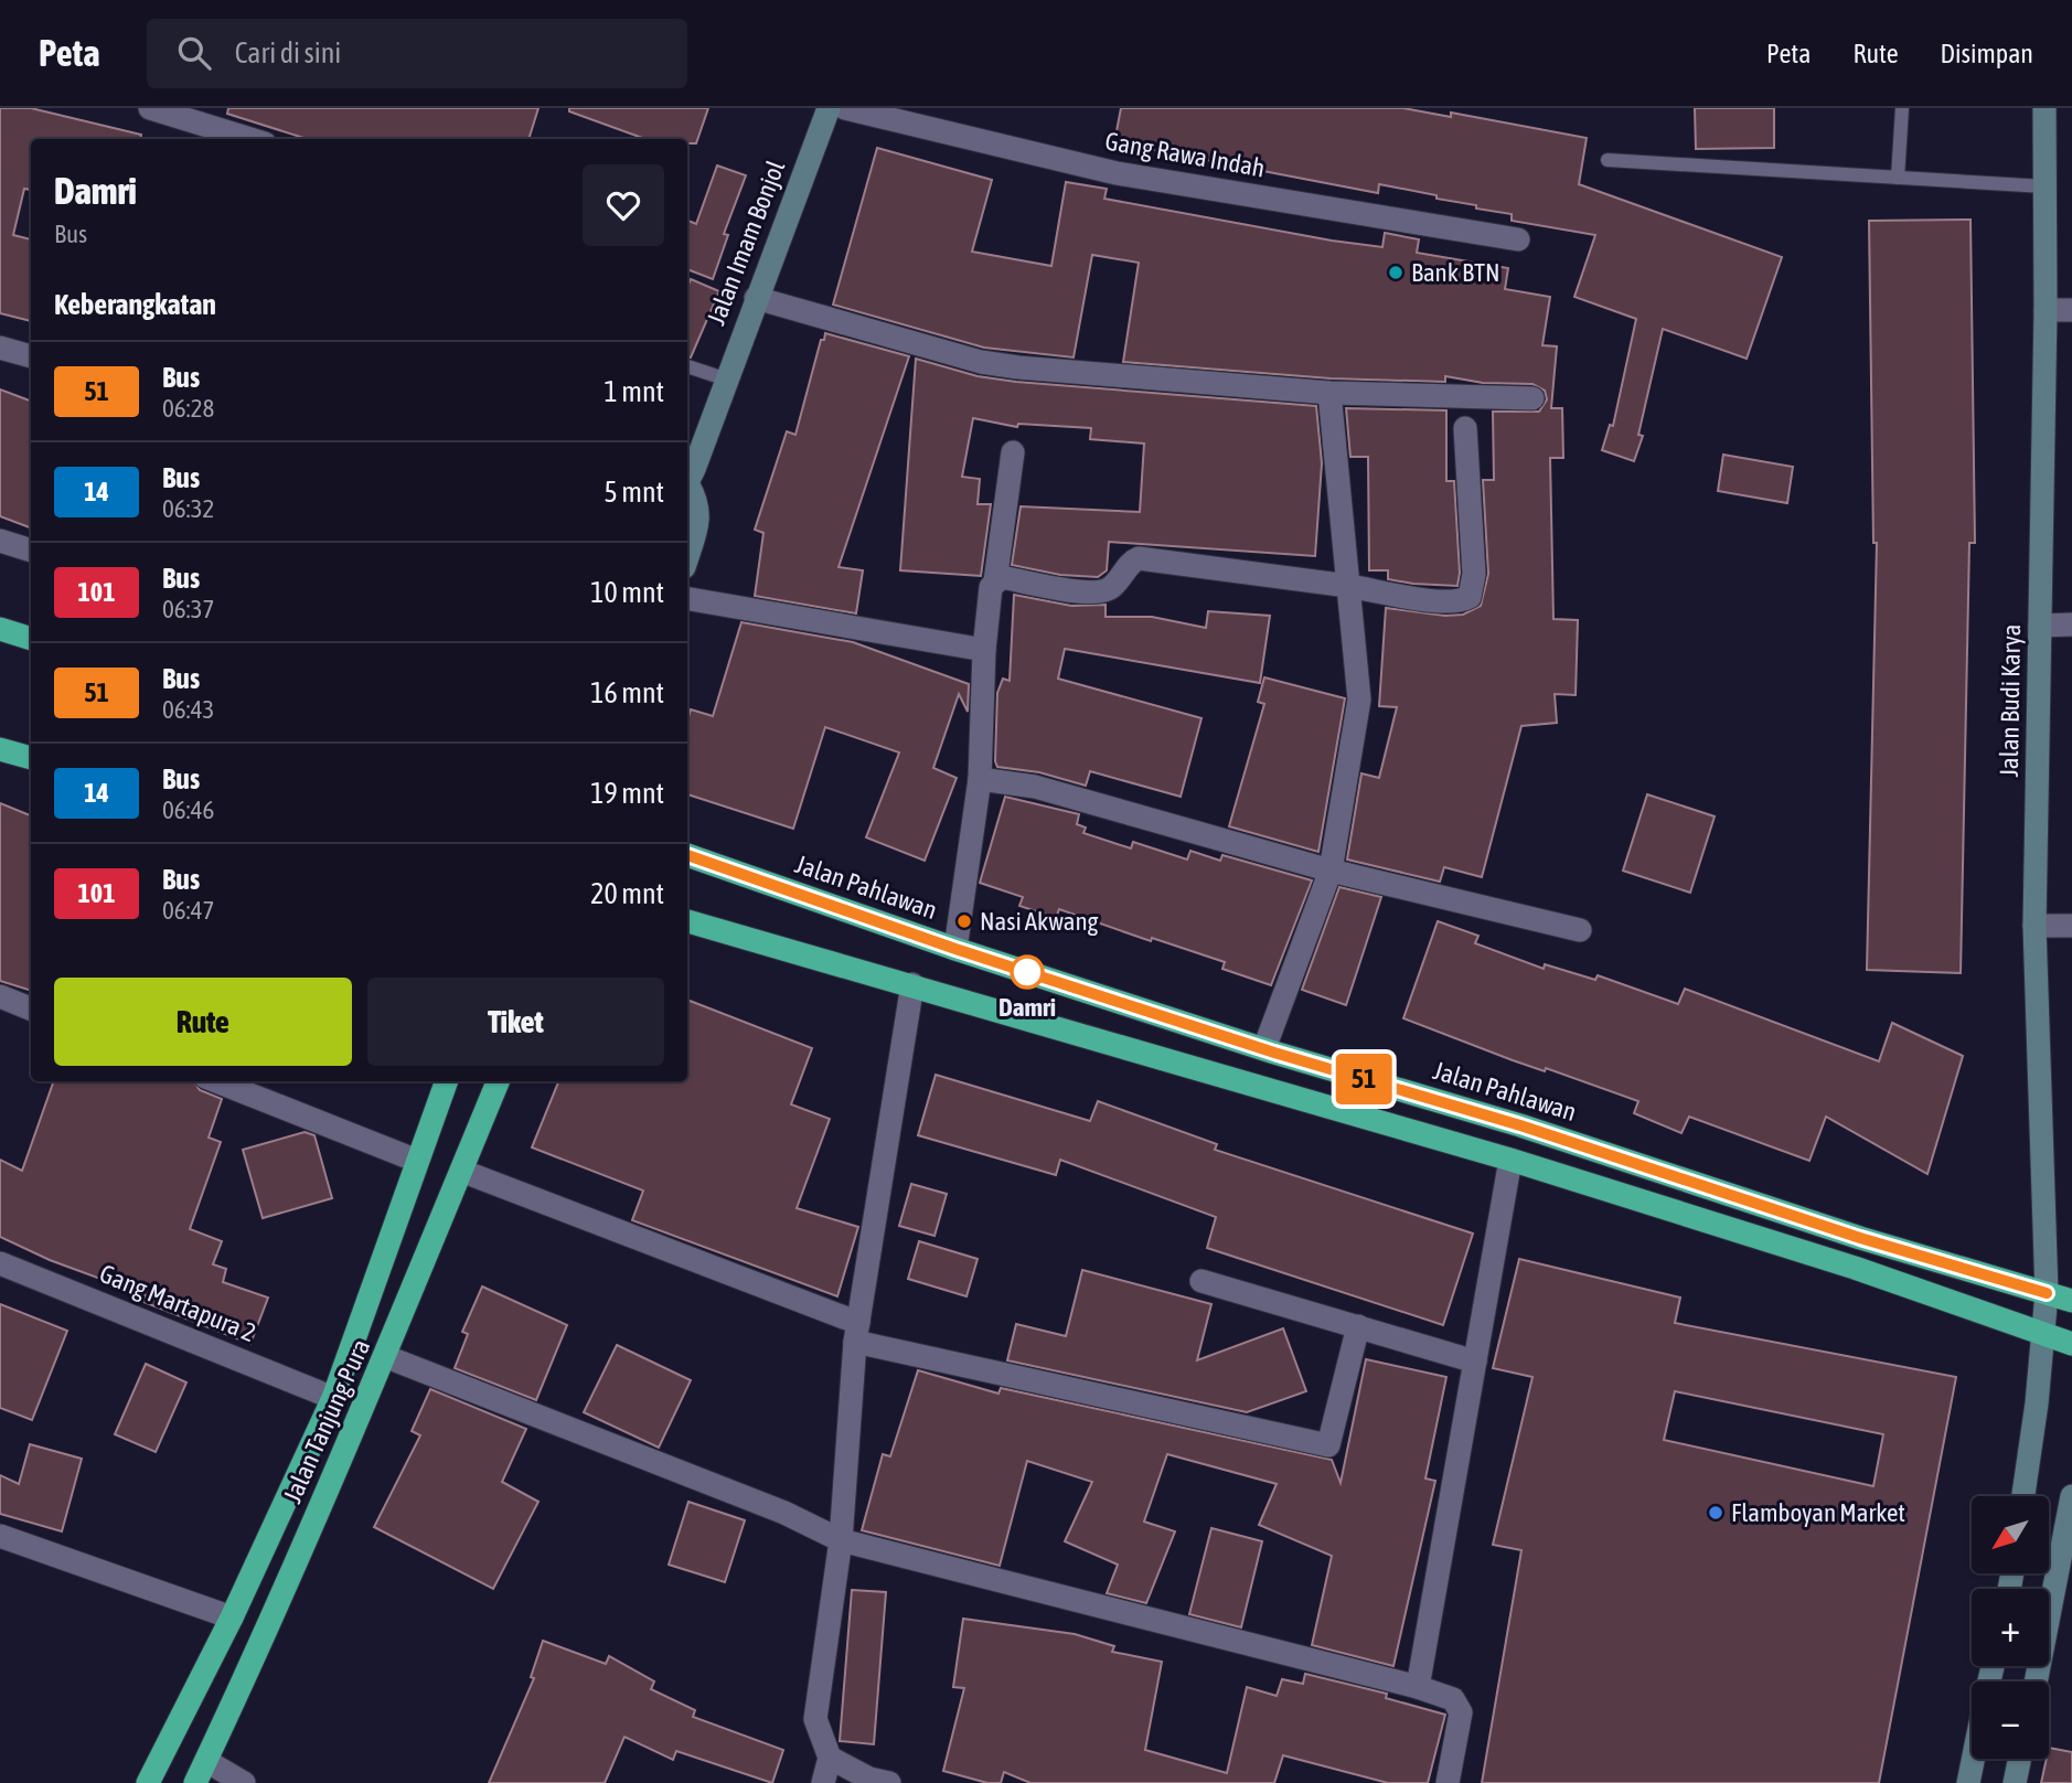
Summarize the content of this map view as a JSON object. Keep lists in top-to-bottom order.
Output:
{
  "streets": {
    "highway": ["Jalan Pahlawan", "Jalan Tanjung Pura"],
    "street": [
      "Gang Rawa Indah",
      "Jalan Imam Bonjol",
      "Jalan Budi Karya",
      "Gang Martapura 2"
    ]
  },
  "crossings": [
    ["Jalan Budi Karya", "Jalan Pahlawan"],
    ["Gang Martapura 2", "Jalan Tanjung Pura"]
  ],
  "places": [
    "Bank BTN",
    "Nasi Akwang",
    "Damri",
    "Flamboyan Market"
  ],
  "lines": ["bus line 51"],
  "north": "bottom left",
  "page": {
    "header": "Peta",
    "search": "Cari di sini",
    "nav": ["Peta", "Rute", "Disimpan"],
    "on_map": "51",
    "heading": [
      ["Damri", "Bus"],
      "Keberangkatan"
    ],
    "list": [
      {
        "mark": "51",
        "name": "Bus",
        "note": "06:28",
        "value": "1 mnt"
      },
      {
        "mark": "14",
        "name": "Bus",
        "note": "06:32",
        "value": "5 mnt"
      },
      {
        "mark": "101",
        "name": "Bus",
        "note": "06:37",
        "value": "10 mnt"
      },
      {
        "mark": "51",
        "name": "Bus",
        "note": "06:43",
        "value": "16 mnt"
      },
      {
        "mark": "14",
        "name": "Bus",
        "note": "06:46",
        "value": "19 mnt"
      },
      {
        "mark": "101",
        "name": "Bus",
        "note": "06:47",
        "value": "20 mnt"
      }
    ],
    "buttons": ["Rute", "Tiket"],
    "map_buttons": ["+", "−"]
  }
}
